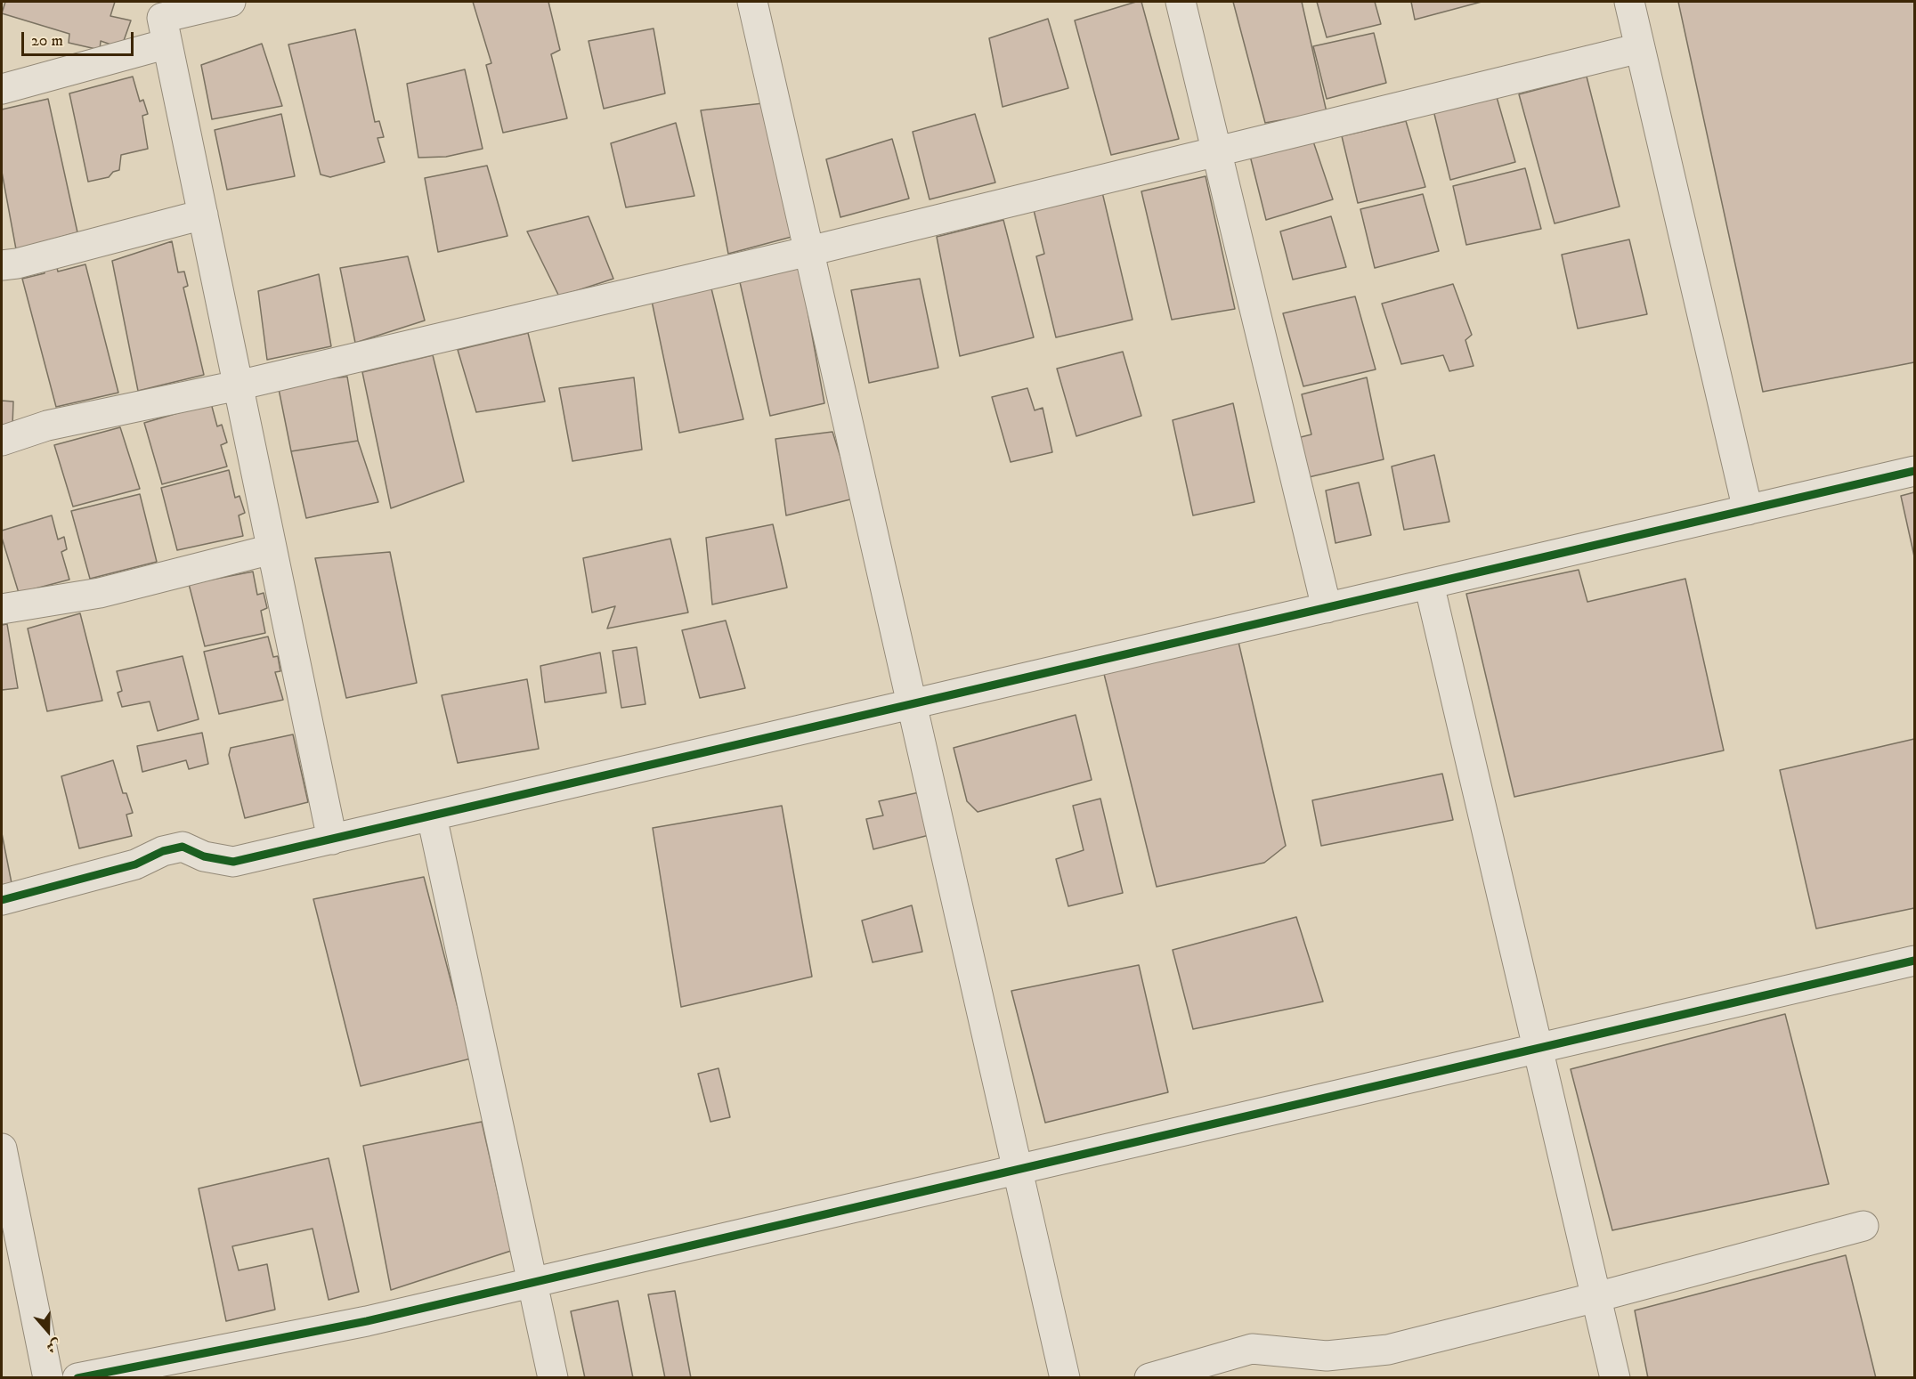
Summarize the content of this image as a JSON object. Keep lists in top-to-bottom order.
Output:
{
  "scale_bar": "20 m",
  "north": "bottom"
}
